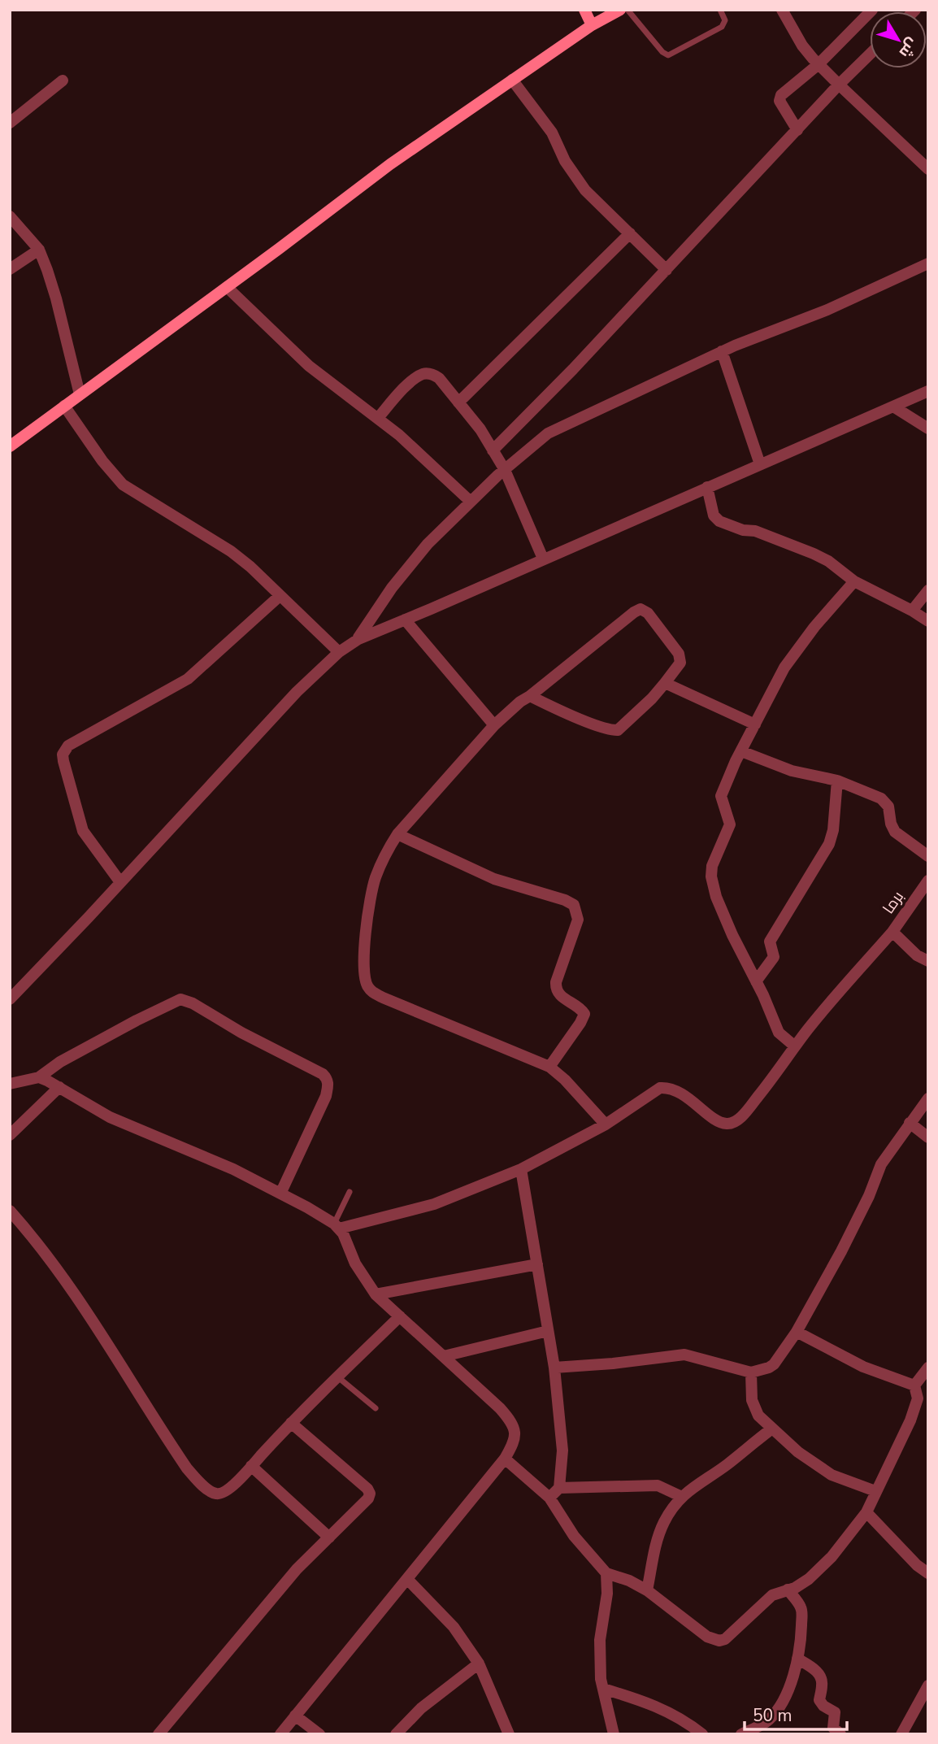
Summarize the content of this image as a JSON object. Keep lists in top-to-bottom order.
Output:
{
  "streets": {
    "street": ["برما"]
  },
  "scale_bar": "50 m",
  "north": "bottom right"
}
